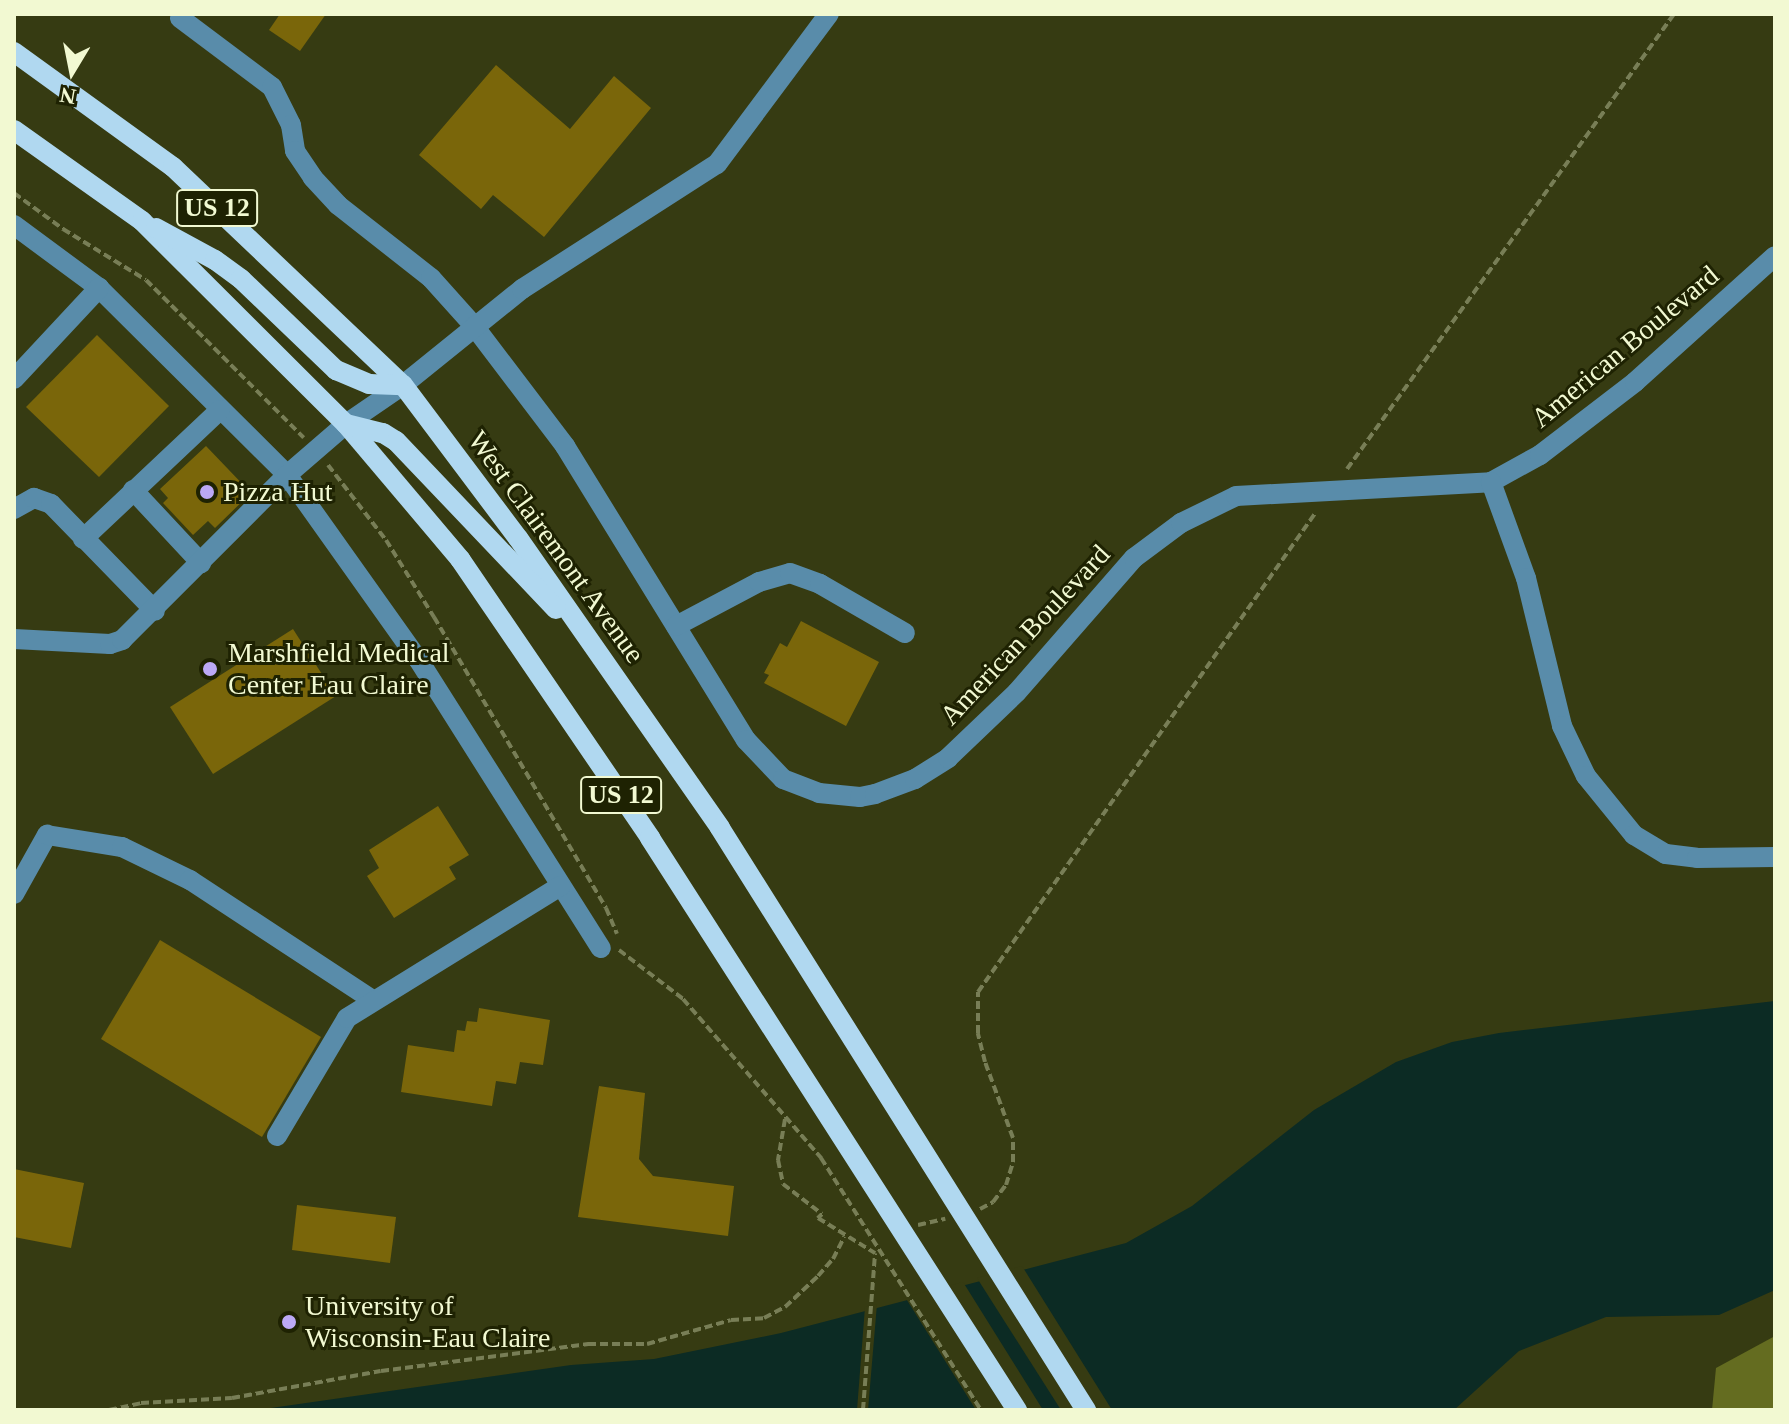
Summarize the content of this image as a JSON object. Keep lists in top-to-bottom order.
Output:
{
  "streets": {
    "main road": ["US 12", "West Clairemont Avenue"],
    "street": ["American Boulevard"]
  },
  "places": ["Pizza Hut", "Marshfield Medical Center Eau Claire", "University of Wisconsin-Eau Claire"],
  "north": "bottom"
}
